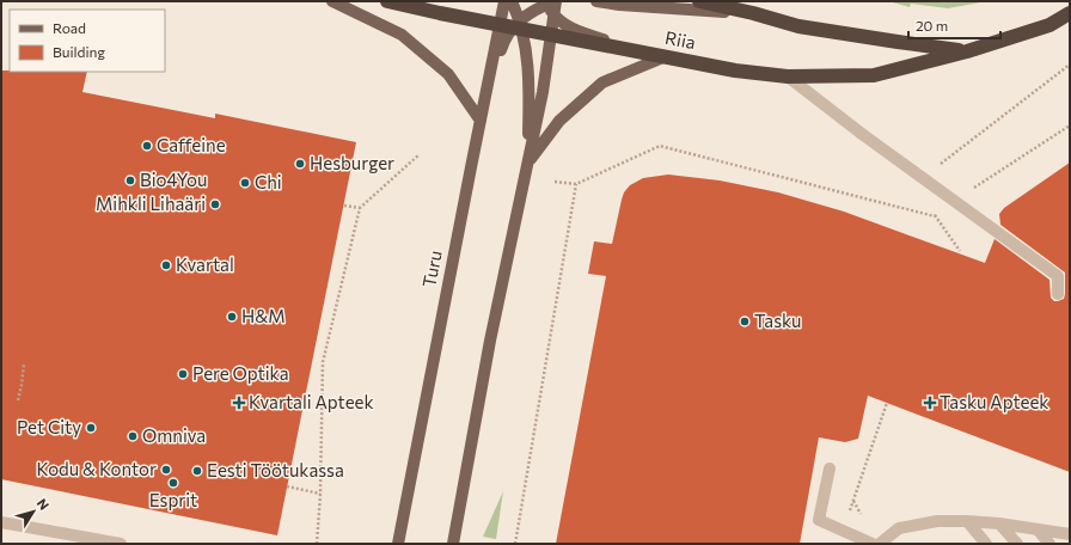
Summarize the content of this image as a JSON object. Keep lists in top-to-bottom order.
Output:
{
  "streets": {
    "highway": ["Riia"],
    "main road": ["Turu"]
  },
  "crossings": [
    ["Riia", "Turu"]
  ],
  "places": {
    "other": [
      "Caffeine",
      "Hesburger",
      "Bio4You",
      "Chi",
      "Mihkli Lihaäri",
      "Kvartal",
      "H&M",
      "Tasku",
      "Pere Optika",
      "Pet City",
      "Omniva",
      "Kodu & Kontor",
      "Eesti Töötukassa",
      "Esprit"
    ],
    "health": ["Kvartali Apteek", "Tasku Apteek"]
  },
  "legend": ["Road", "Building"],
  "scale_bar": "20 m",
  "north": "top right"
}
